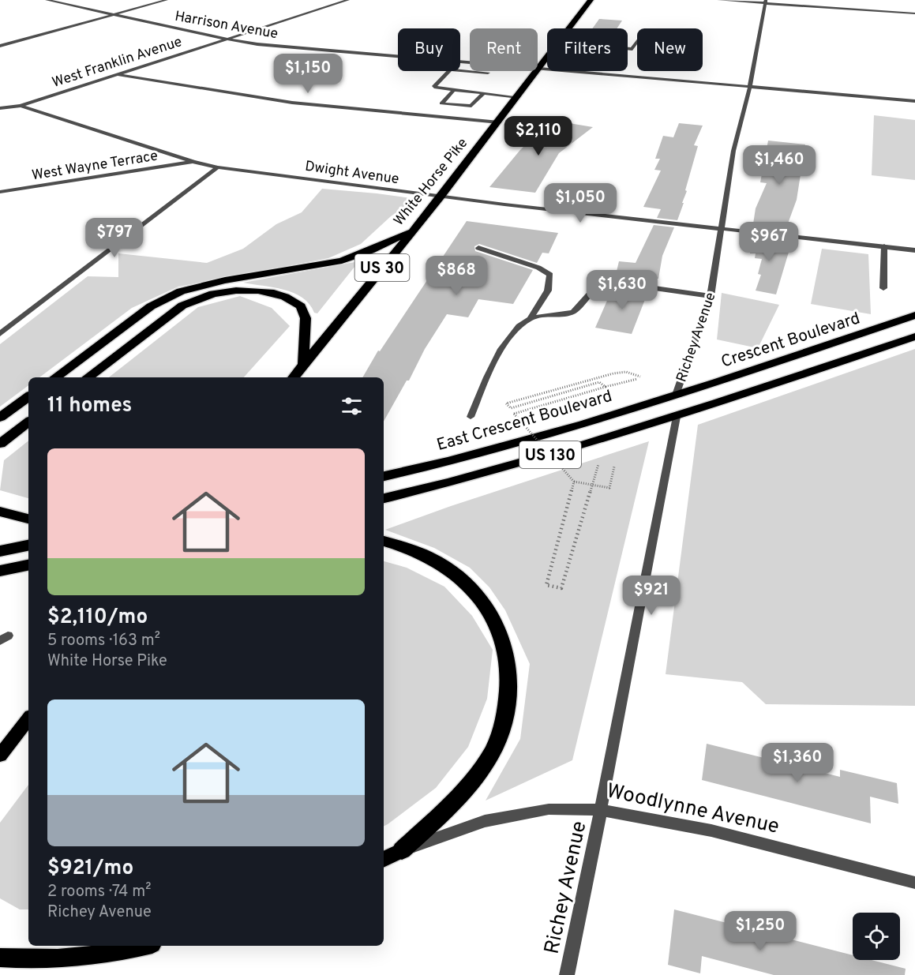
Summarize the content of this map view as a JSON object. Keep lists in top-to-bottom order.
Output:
{
  "streets": {
    "highway": [
      "White Horse Pike",
      "US 30",
      "Crescent Boulevard",
      "East Crescent Boulevard",
      "US 130"
    ],
    "main road": ["Woodlynne Avenue"],
    "street": [
      "Harrison Avenue",
      "West Franklin Avenue",
      "West Wayne Terrace",
      "Dwight Avenue",
      "Richey Avenue"
    ]
  },
  "crossings": [
    ["Harrison Avenue", "West Franklin Avenue"],
    ["Harrison Avenue", "White Horse Pike"],
    ["Harrison Avenue", "Richey Avenue"],
    ["West Franklin Avenue", "Dwight Avenue"],
    ["West Wayne Terrace", "Dwight Avenue"],
    ["Dwight Avenue", "White Horse Pike"],
    ["Dwight Avenue", "Richey Avenue"],
    ["Richey Avenue", "Crescent Boulevard"],
    ["Richey Avenue", "East Crescent Boulevard"],
    ["Richey Avenue", "US 130"],
    ["Richey Avenue", "Woodlynne Avenue"],
    ["Crescent Boulevard", "East Crescent Boulevard"]
  ],
  "page": {
    "chip": [
      "Buy",
      "Rent",
      "Filters",
      "New"
    ],
    "price": [
      "$1,150",
      "$2,110",
      "$1,460",
      "$1,050",
      "$797",
      "$967",
      "$868",
      "$1,630",
      "$921",
      "$1,360",
      "$1,250"
    ],
    "heading": "11 homes",
    "list": [
      {
        "name": "$2,110/mo",
        "note": "5 rooms · 163 m² · White Horse Pike"
      },
      {
        "name": "$921/mo",
        "note": "2 rooms · 74 m² · Richey Avenue"
      }
    ]
  }
}
